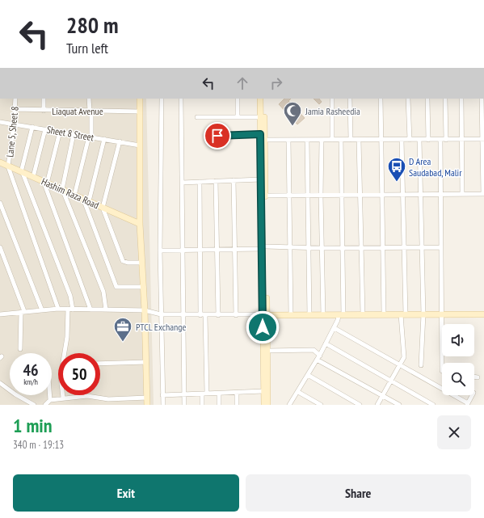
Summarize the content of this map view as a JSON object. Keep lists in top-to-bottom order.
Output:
{
  "streets": {
    "street": [
      "Liaquat Avenue",
      "Lane 5, Sheet 8",
      "Sheet 8 Street",
      "Hashim Raza Road"
    ]
  },
  "crossings": [
    ["Liaquat Avenue", "Lane 5, Sheet 8"],
    ["Lane 5, Sheet 8", "Sheet 8 Street"],
    ["Lane 5, Sheet 8", "Hashim Raza Road"]
  ],
  "places": {
    "mosque": ["Jamia Rasheedia"],
    "bus stop": ["D Area Saudabad, Malir"],
    "office": ["PTCL Exchange"]
  },
  "page": {
    "turn": ["280 m", "Turn left"],
    "speed": "46 km/h",
    "limit": "50",
    "heading": ["1 min", "340 m · 19:13"],
    "buttons": ["Exit", "Share"]
  }
}
